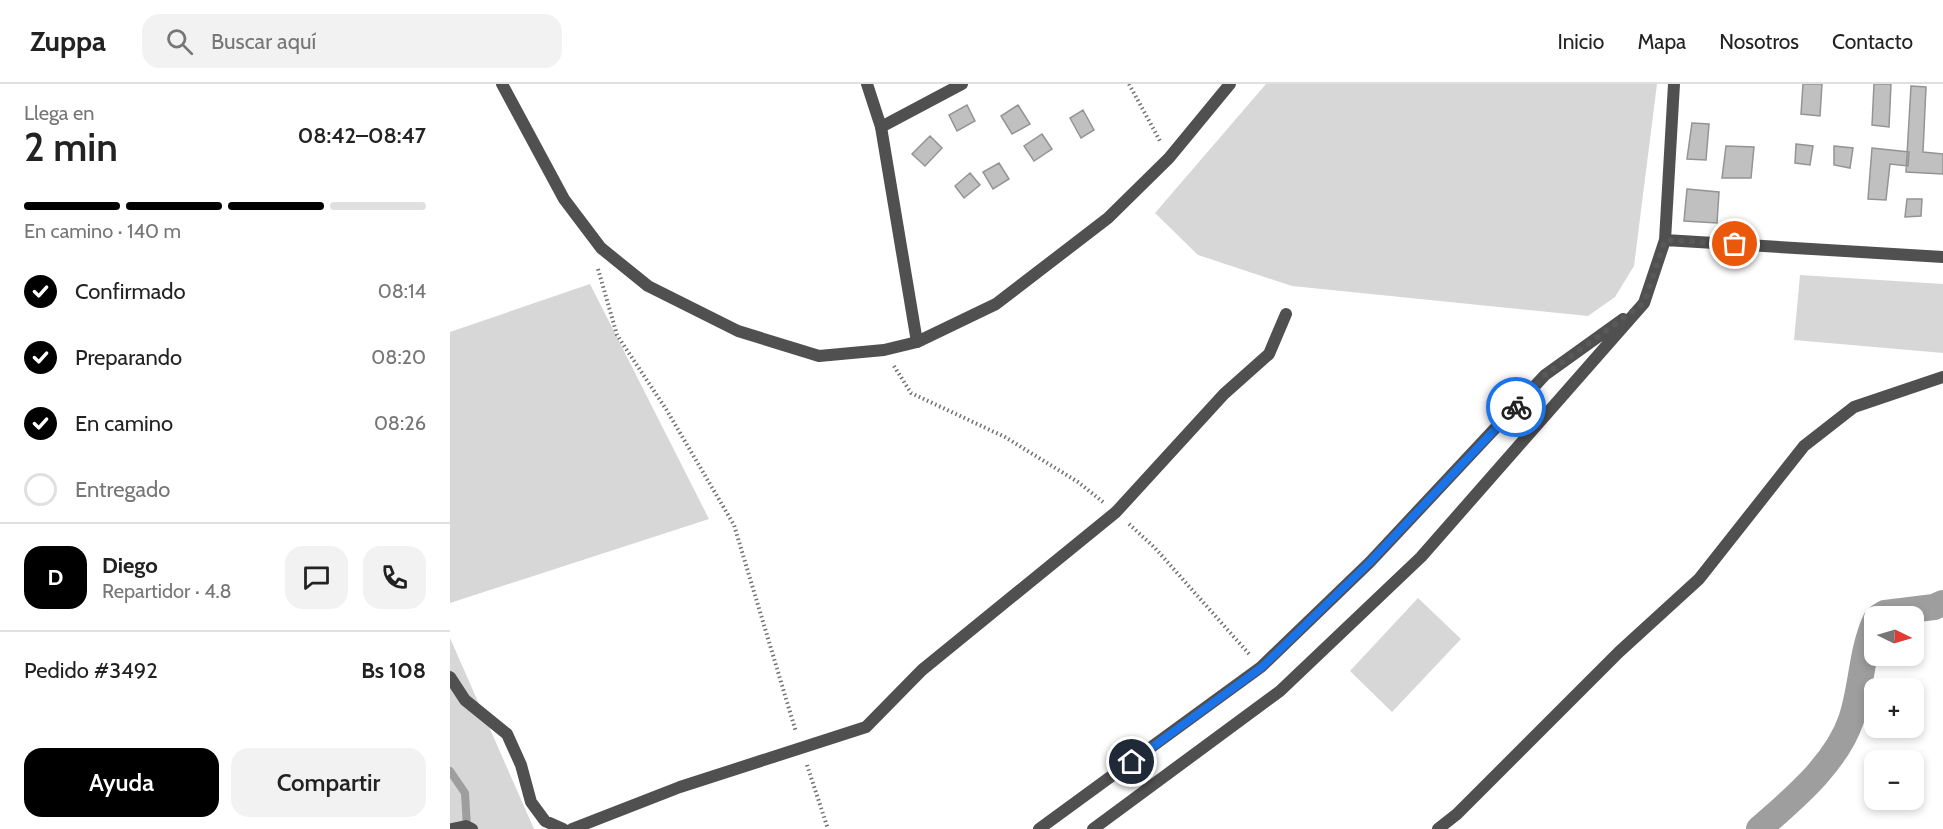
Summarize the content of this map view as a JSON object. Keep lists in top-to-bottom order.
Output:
{
  "north": "right",
  "page": {
    "header": "Zuppa",
    "search": "Buscar aquí",
    "nav": [
      "Inicio",
      "Mapa",
      "Nosotros",
      "Contacto"
    ],
    "heading": ["2 min", "Llega en", "08:42–08:47"],
    "panel": [
      "Diego",
      "Repartidor · 4.8",
      "Pedido #3492",
      "Bs 108"
    ],
    "bar": "En camino · 140 m",
    "list": [
      ["Confirmado", "08:14"],
      ["Preparando", "08:20"],
      ["En camino", "08:26"],
      "Entregado"
    ],
    "round": "D",
    "map_buttons": ["+", "−"],
    "buttons": ["Ayuda", "Compartir"]
  }
}
